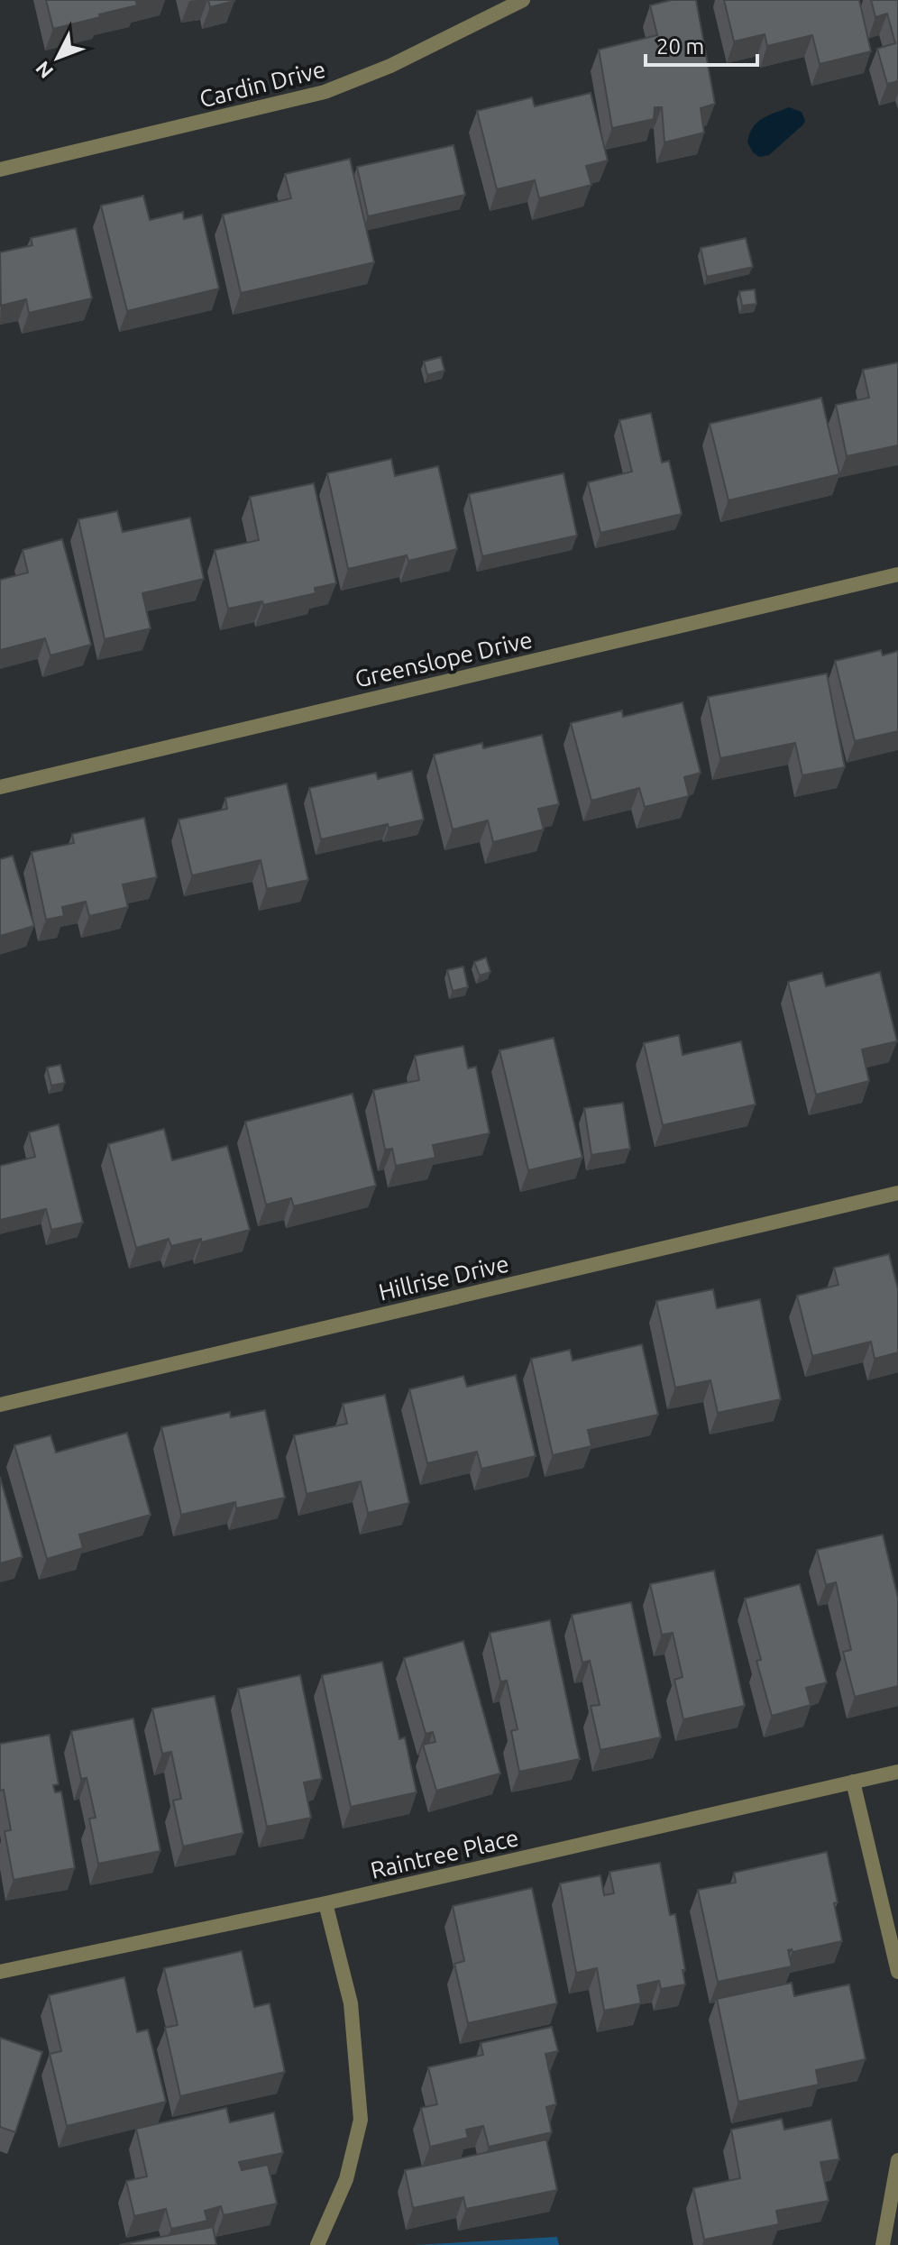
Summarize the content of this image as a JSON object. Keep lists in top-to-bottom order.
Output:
{
  "streets": {
    "street": [
      "Cardin Drive",
      "Greenslope Drive",
      "Hillrise Drive",
      "Raintree Place"
    ]
  },
  "scale_bar": "20 m",
  "north": "bottom left"
}
